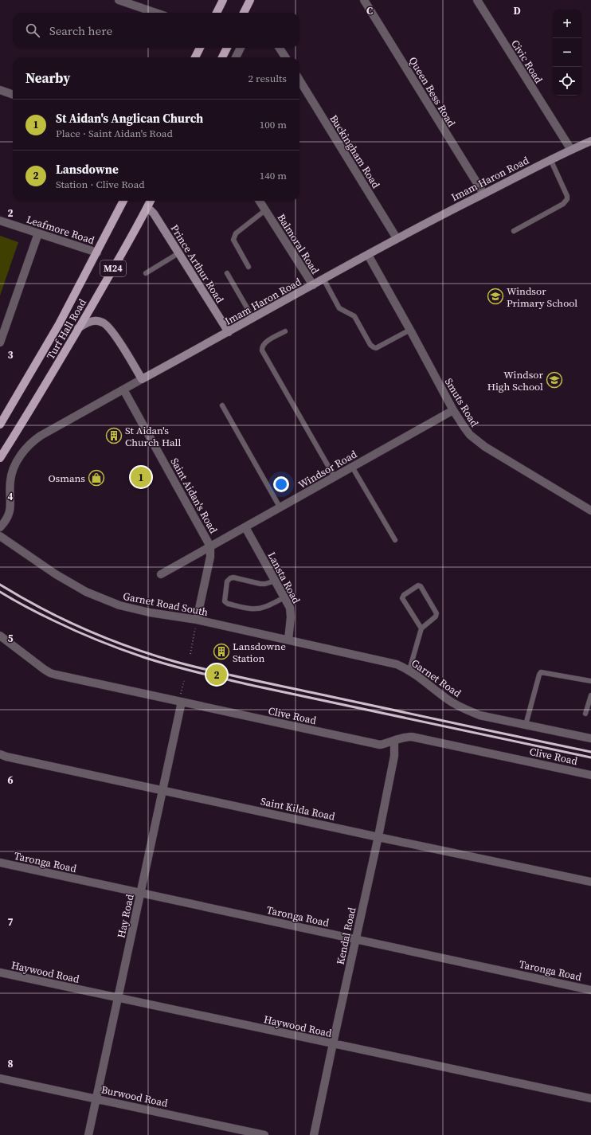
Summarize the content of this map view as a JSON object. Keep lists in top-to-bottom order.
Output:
{
  "streets": {
    "main road": ["M24", "Turf Hall Road"],
    "street": [
      "Civic Road",
      "Queen Bess Road",
      "Buckingham Road",
      "Imam Haron Road",
      "Leafmore Road",
      "Balmoral Road",
      "Prince Arthur Road",
      "Smuts Road",
      "Windsor Road",
      "Saint Aidan's Road",
      "Lansta Road",
      "Garnet Road South",
      "Garnet Road",
      "Clive Road",
      "Saint Kilda Road",
      "Taronga Road",
      "Hay Road",
      "Kendal Road",
      "Haywood Road",
      "Burwood Road"
    ]
  },
  "crossings": [
    ["Civic Road", "Imam Haron Road"],
    ["Queen Bess Road", "Imam Haron Road"],
    ["Buckingham Road", "Imam Haron Road"],
    ["Imam Haron Road", "Balmoral Road"],
    ["Imam Haron Road", "Prince Arthur Road"],
    ["Imam Haron Road", "Smuts Road"],
    ["Imam Haron Road", "Saint Aidan's Road"],
    ["Leafmore Road", "M24"],
    ["Leafmore Road", "Turf Hall Road"],
    ["Prince Arthur Road", "M24"],
    ["Prince Arthur Road", "Turf Hall Road"],
    ["M24", "Turf Hall Road"],
    ["Smuts Road", "Windsor Road"],
    ["Windsor Road", "Saint Aidan's Road"],
    ["Windsor Road", "Lansta Road"],
    ["Saint Aidan's Road", "Garnet Road South"],
    ["Lansta Road", "Garnet Road South"],
    ["Lansta Road", "Garnet Road"],
    ["Garnet Road South", "Garnet Road"],
    ["Clive Road", "Hay Road"],
    ["Clive Road", "Kendal Road"],
    ["Saint Kilda Road", "Hay Road"],
    ["Saint Kilda Road", "Kendal Road"],
    ["Taronga Road", "Hay Road"],
    ["Taronga Road", "Kendal Road"],
    ["Hay Road", "Haywood Road"],
    ["Hay Road", "Burwood Road"],
    ["Kendal Road", "Haywood Road"]
  ],
  "places": {
    "school or university": ["Windsor Primary School", "Windsor High School"],
    "building": ["St Aidan's Church Hall", "Lansdowne Station"],
    "shop": ["Osmans"]
  },
  "page": {
    "map_buttons": ["+", "−"],
    "search": "Search here",
    "heading": ["Nearby", "2 results"],
    "list": [
      {
        "mark": "1",
        "name": "St Aidan's Anglican Church",
        "note": "Place · Saint Aidan's Road",
        "value": "100 m"
      },
      {
        "mark": "2",
        "name": "Lansdowne",
        "note": "Station · Clive Road",
        "value": "140 m"
      }
    ],
    "pins": ["1", "2"]
  },
  "grid": {
    "columns": ["C", "D"],
    "rows": [
      "2",
      "3",
      "4",
      "5",
      "6",
      "7",
      "8"
    ]
  }
}
